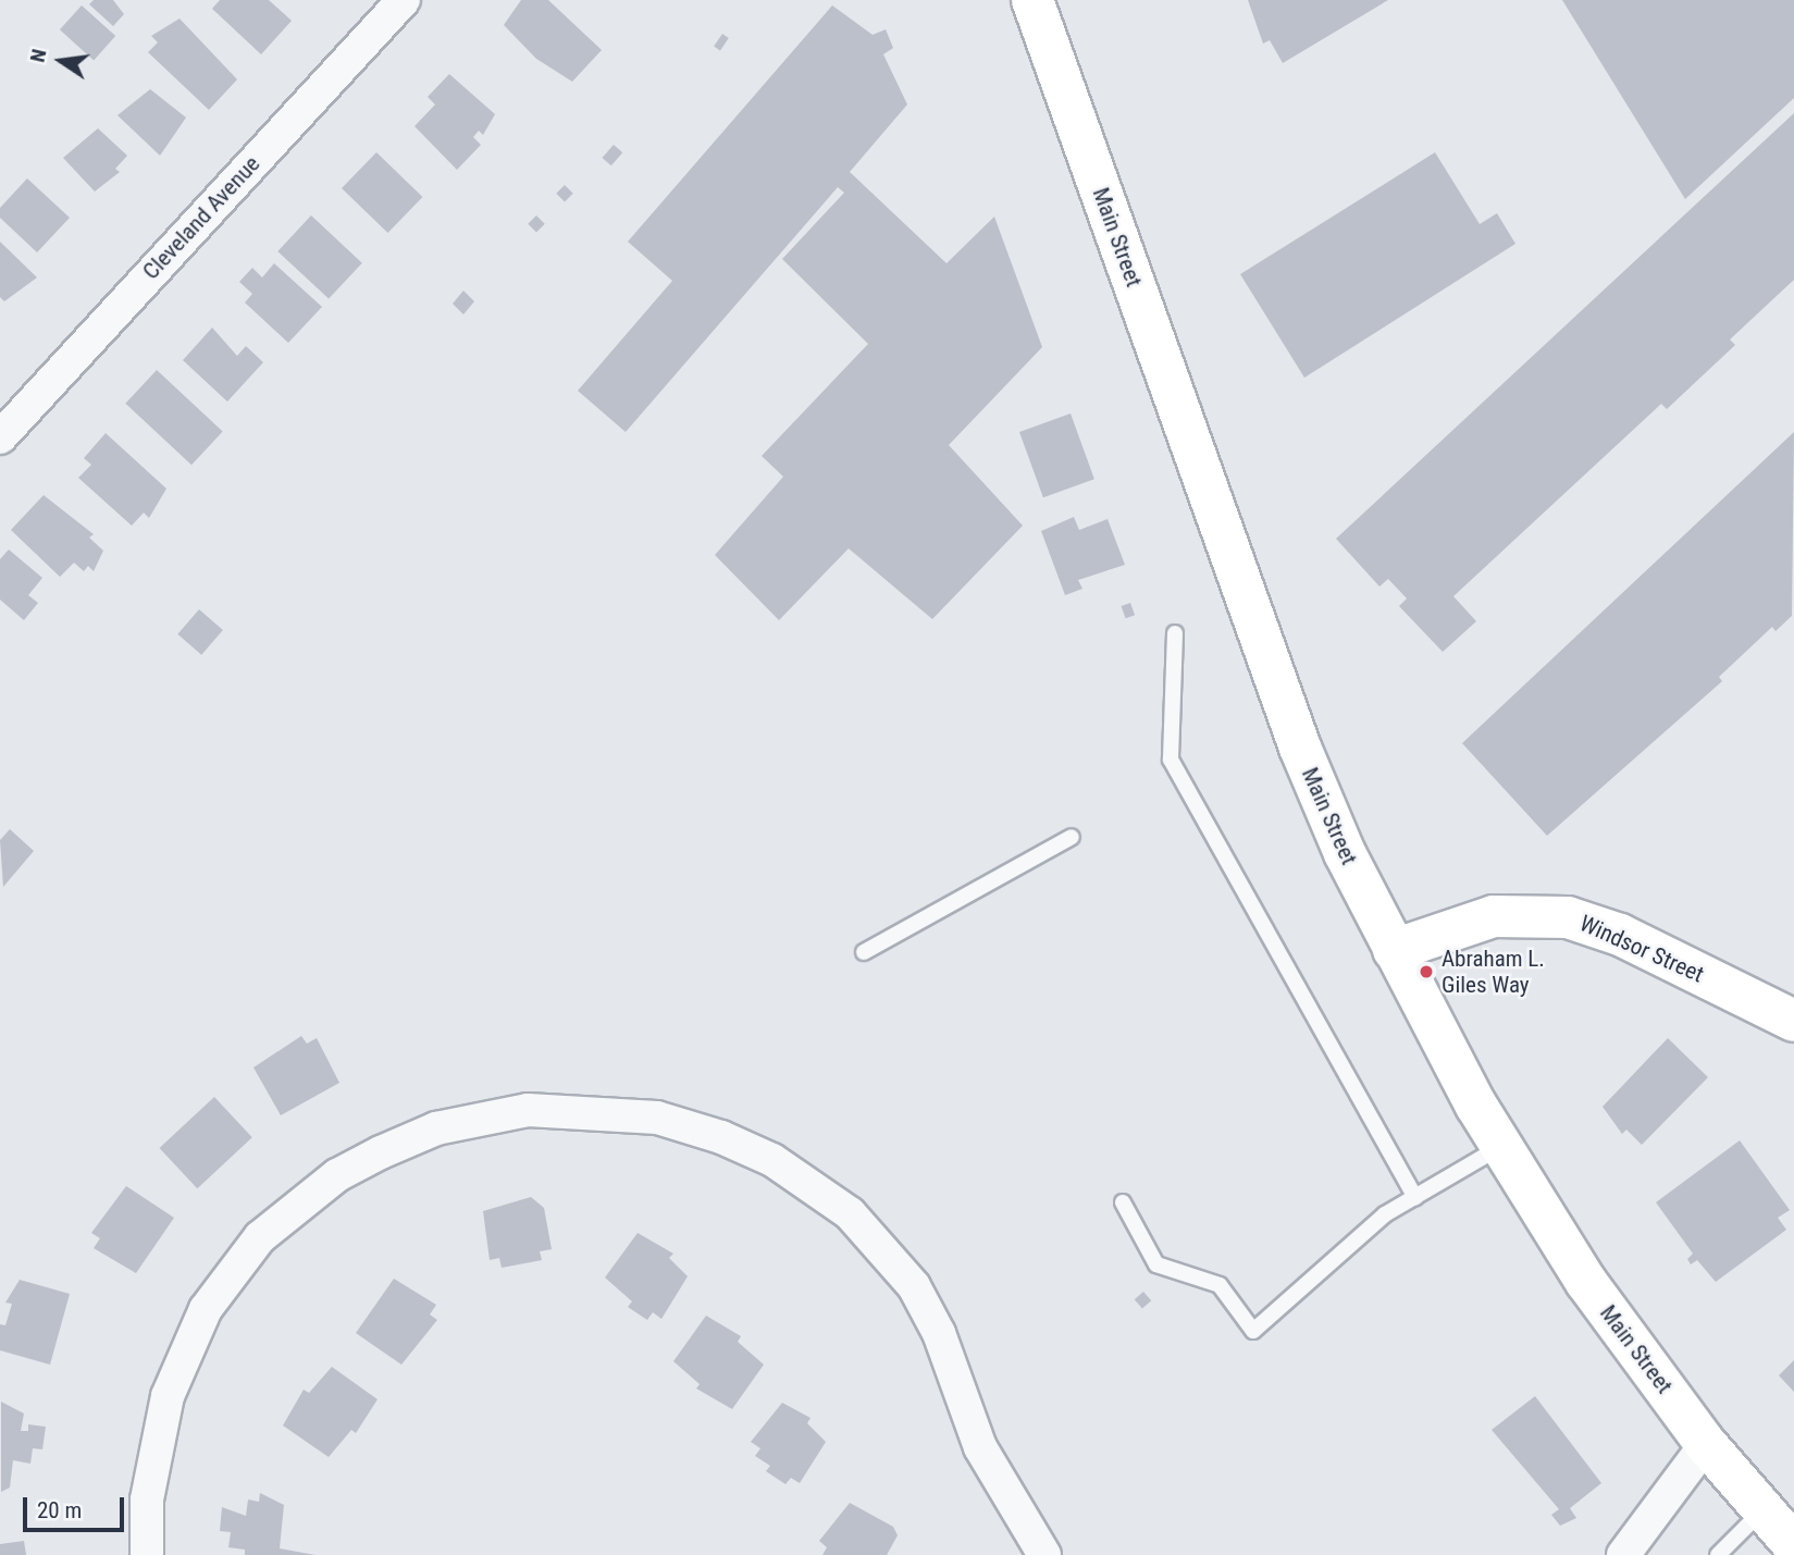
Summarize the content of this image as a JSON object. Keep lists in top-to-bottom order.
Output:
{
  "streets": {
    "main road": ["Main Street", "Windsor Street"],
    "street": ["Cleveland Avenue"]
  },
  "crossings": [
    ["Main Street", "Windsor Street"]
  ],
  "places": ["Abraham L. Giles Way"],
  "scale_bar": "20 m",
  "north": "left"
}
